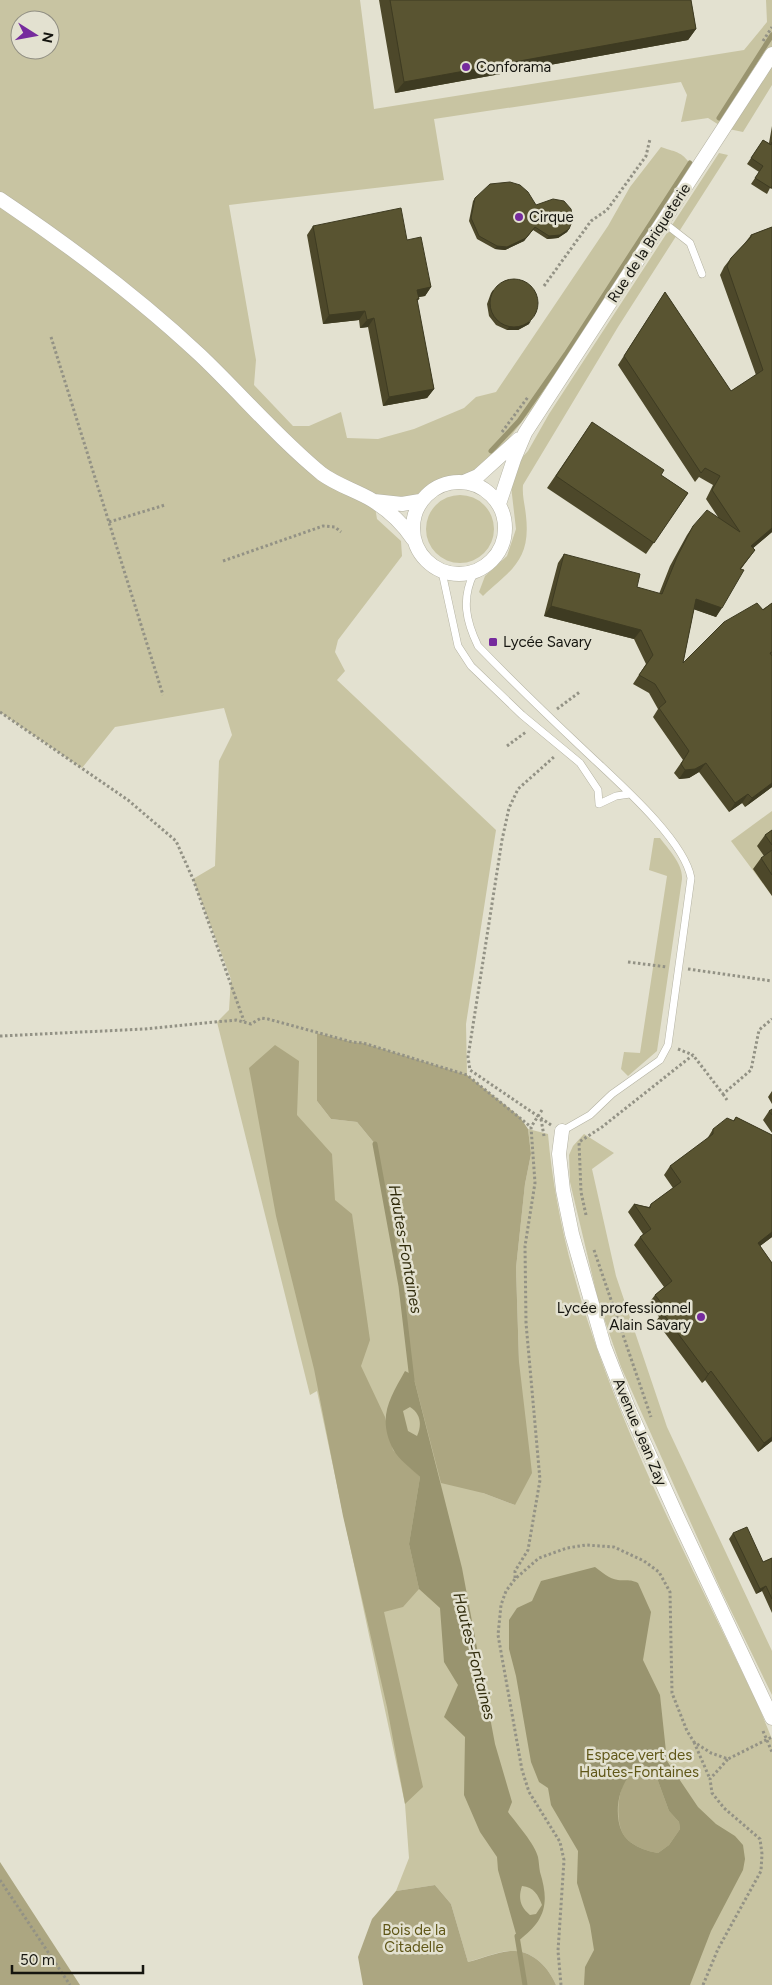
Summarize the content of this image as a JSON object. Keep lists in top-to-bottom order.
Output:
{
  "streets": {
    "street": ["Rue de la Briqueterie", "Avenue Jean Zay"]
  },
  "water": ["Hautes-Fontaines"],
  "parks": ["Espace vert des Hautes-Fontaines", "Bois de la Citadelle"],
  "places": {
    "other": ["Conforama", "Cirque", "Lycée professionnel Alain Savary"],
    "transit": ["Lycée Savary"]
  },
  "scale_bar": "50 m",
  "north": "right"
}
